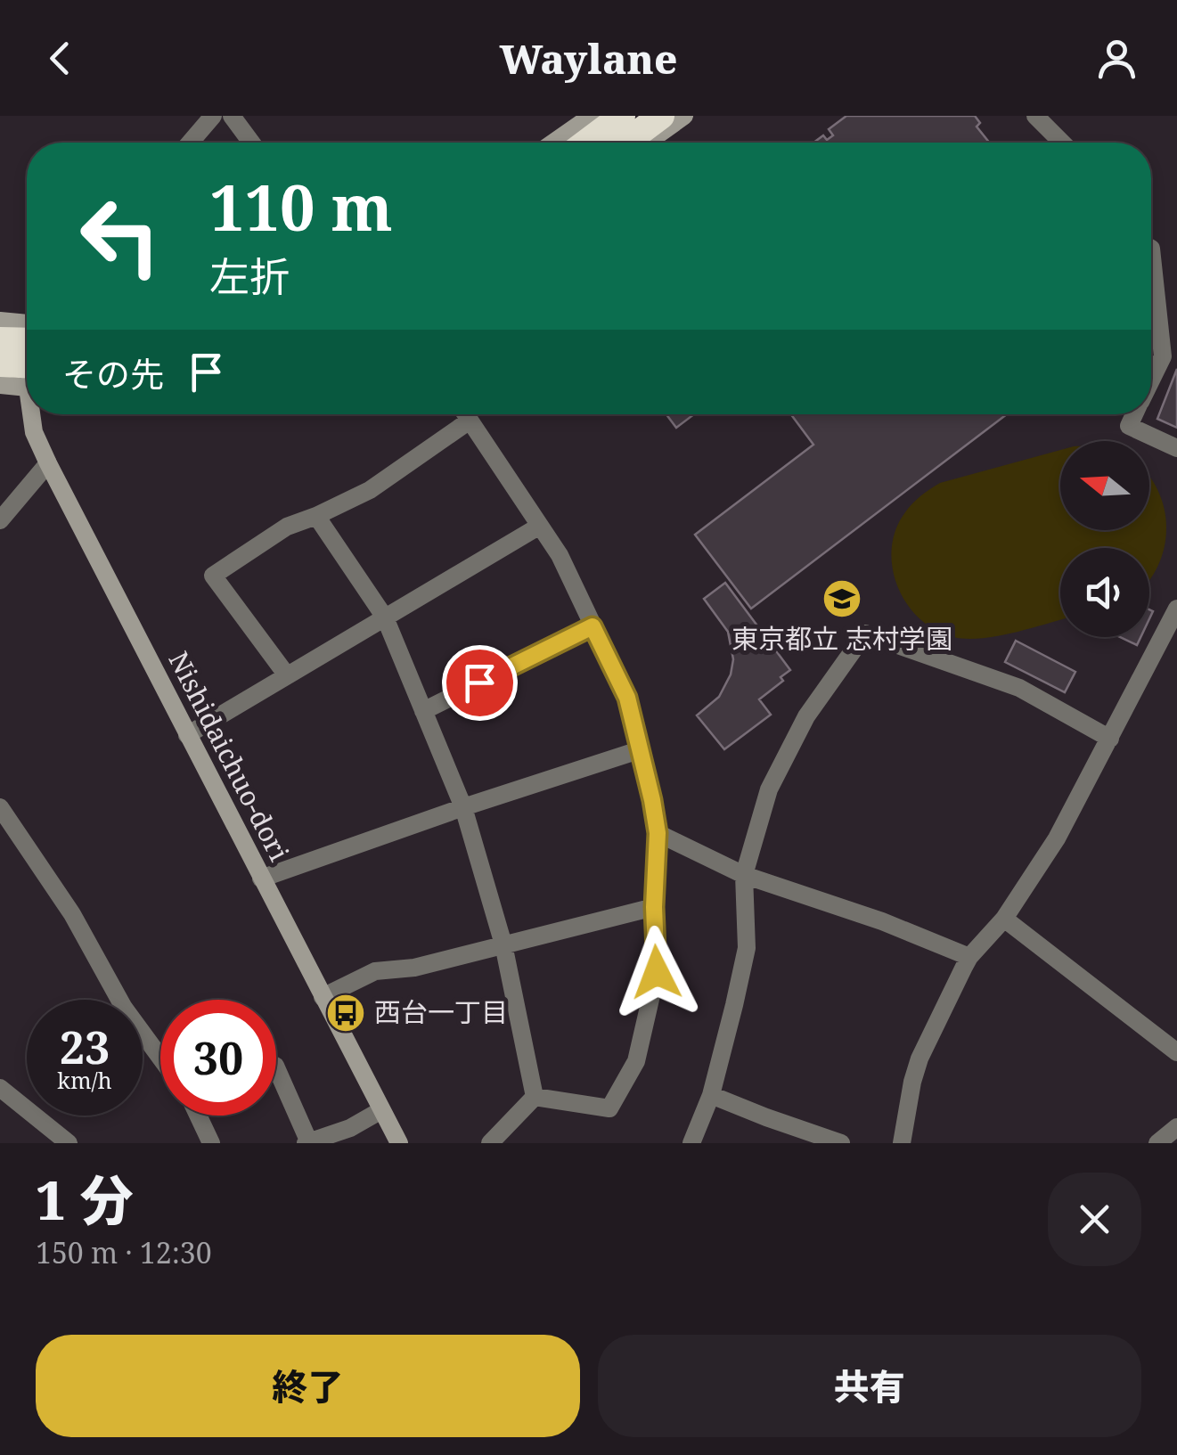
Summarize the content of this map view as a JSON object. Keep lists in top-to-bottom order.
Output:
{
  "streets": {
    "street": ["Nishidaichuo-dori"]
  },
  "places": {
    "school or university": ["東京都立 志村学園"],
    "bus stop": ["西台一丁目"]
  },
  "north": "left",
  "page": {
    "header": "Waylane",
    "turn": ["110 m", "左折"],
    "then": "その先",
    "speed": "23 km/h",
    "limit": "30",
    "heading": ["1 分", "150 m · 12:30"],
    "buttons": ["終了", "共有"]
  }
}
